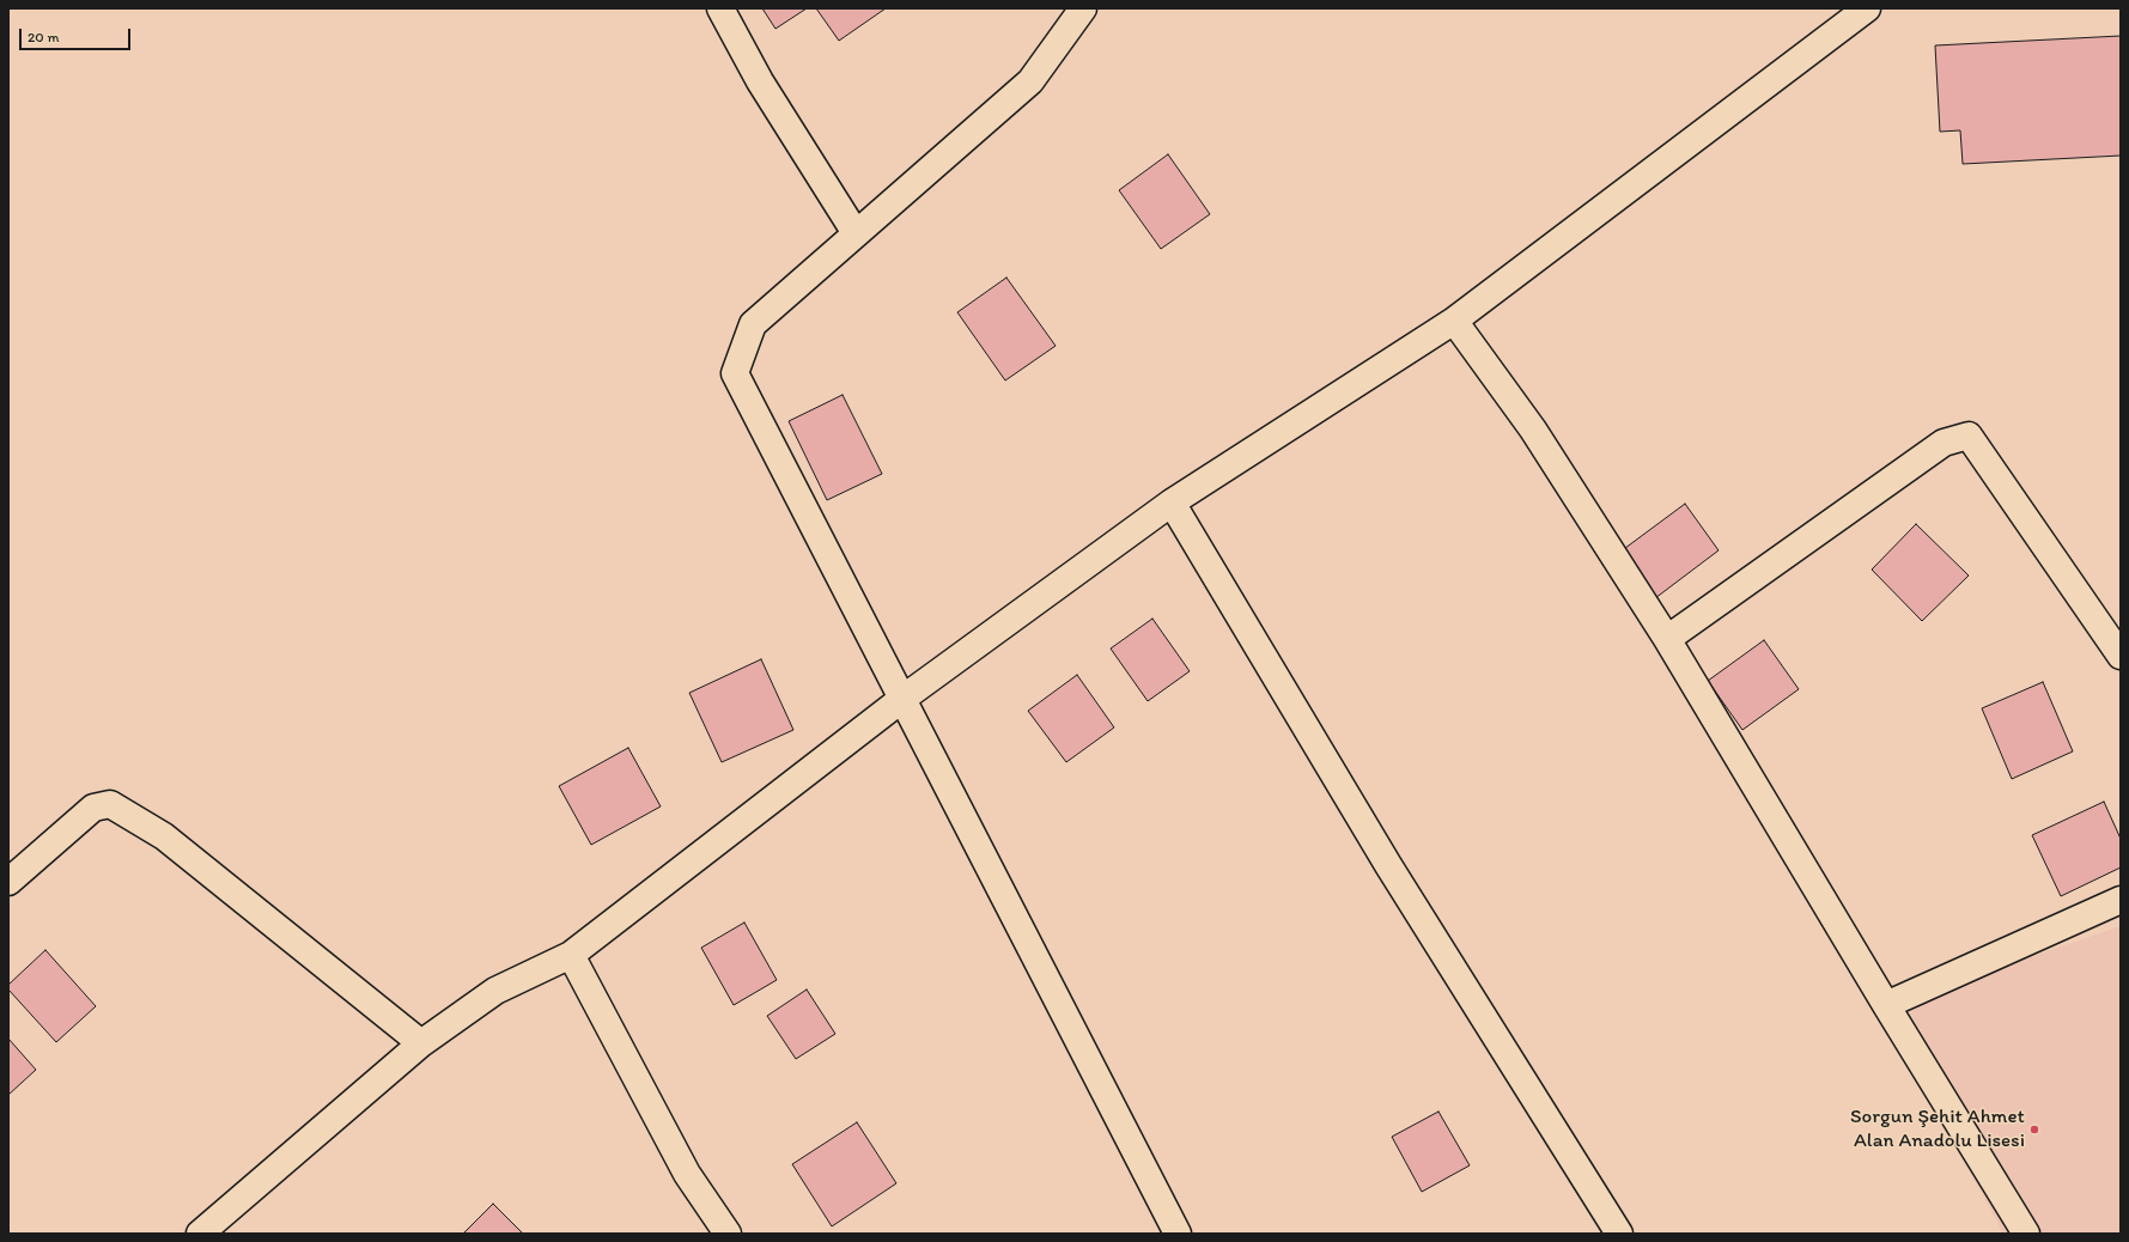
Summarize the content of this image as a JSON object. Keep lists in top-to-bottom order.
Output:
{
  "places": ["Sorgun Şehit Ahmet Alan Anadolu Lisesi"],
  "scale_bar": "20 m"
}
